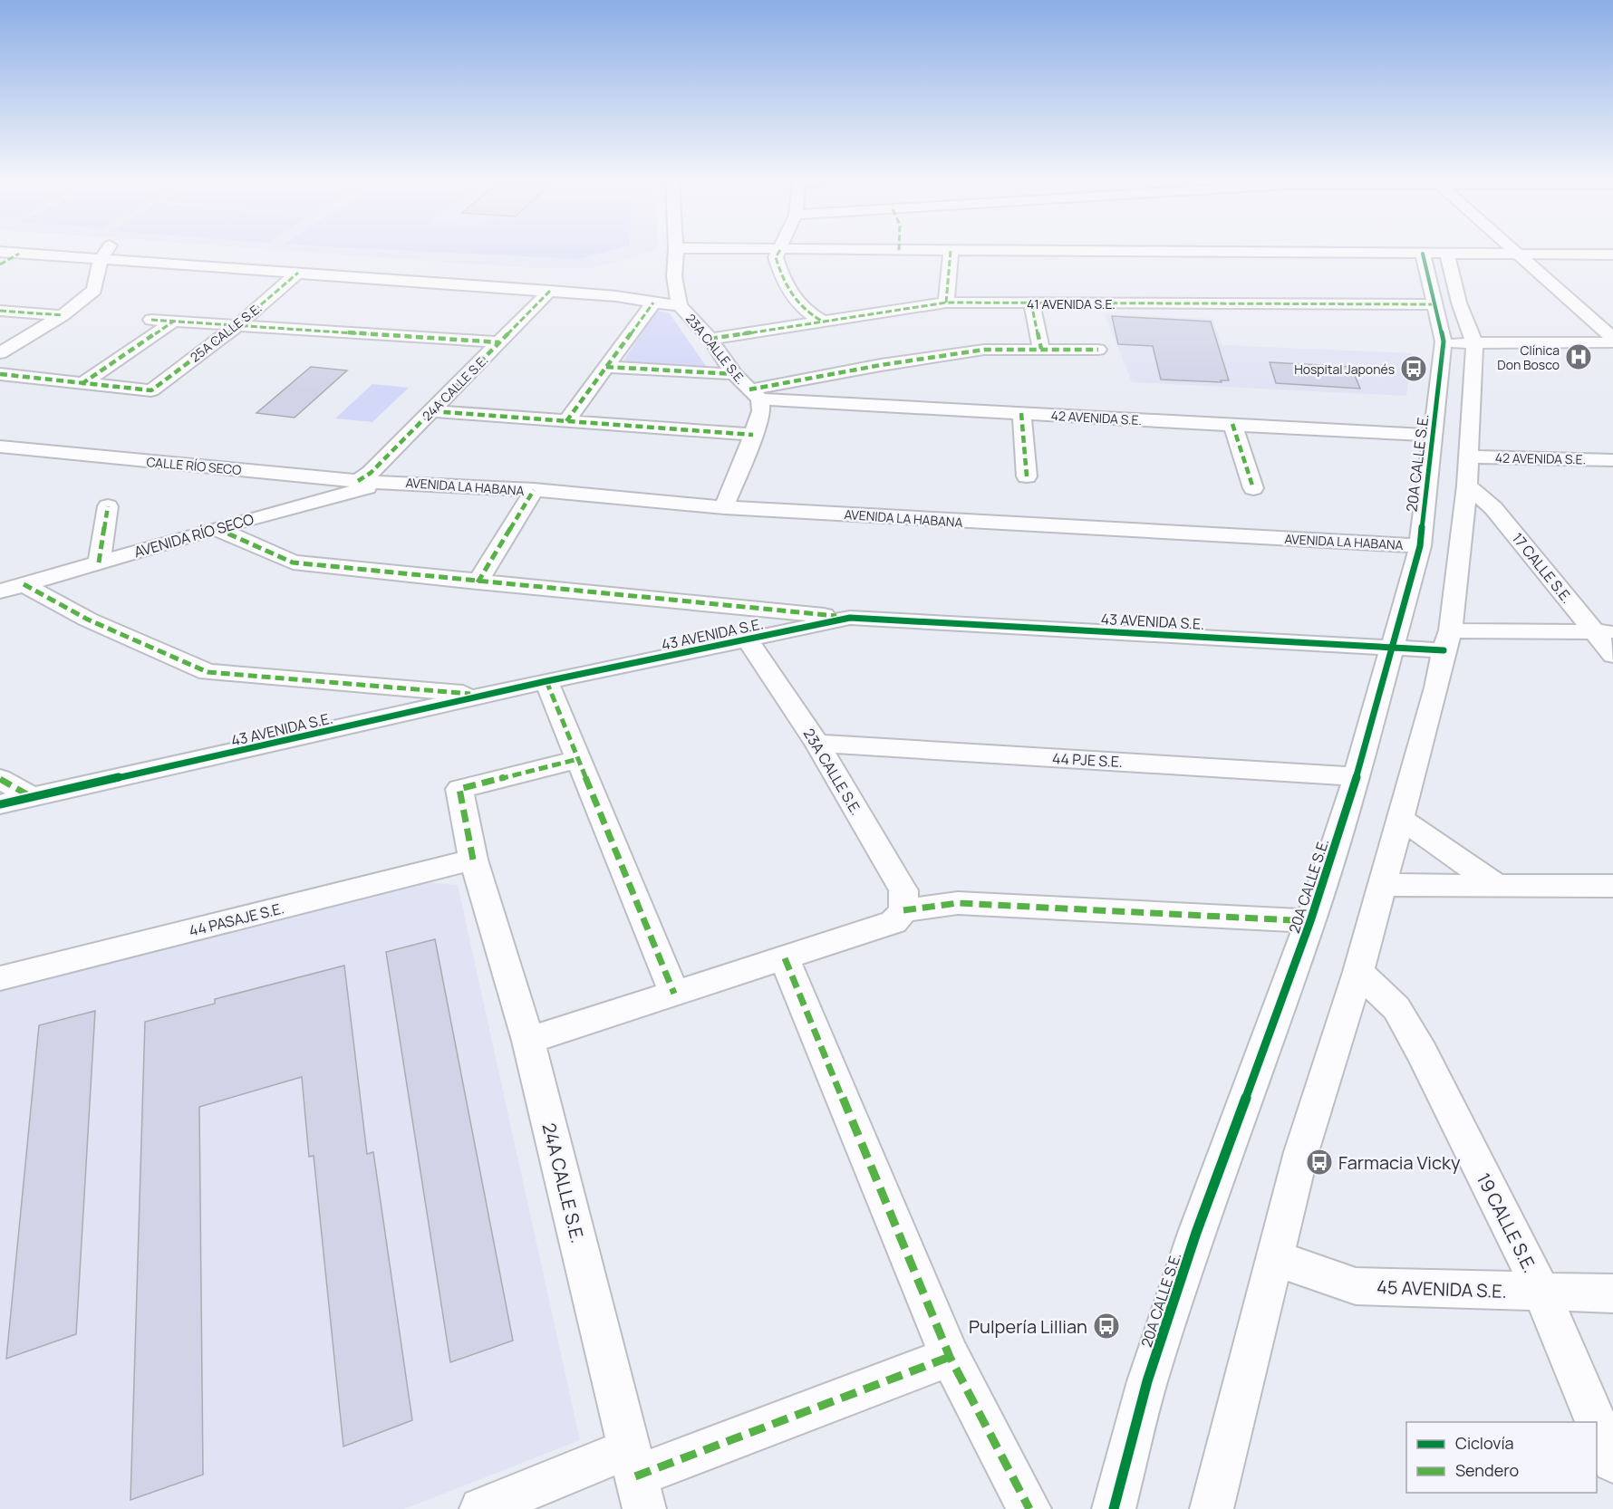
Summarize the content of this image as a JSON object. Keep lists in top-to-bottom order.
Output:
{
  "streets": {
    "street": [
      "41 AVENIDA S.E.",
      "25A CALLE S.E.",
      "23A CALLE S.E.",
      "24A CALLE S.E.",
      "42 AVENIDA S.E.",
      "20A CALLE S.E.",
      "CALLE RÍO SECO",
      "AVENIDA LA HABANA",
      "AVENIDA RÍO SECO",
      "17 CALLE S.E.",
      "43 AVENIDA S.E.",
      "44 PJE S.E.",
      "44 PASAJE S.E.",
      "19 CALLE S.E.",
      "45 AVENIDA S.E."
    ]
  },
  "crossings": [
    ["41 AVENIDA S.E.", "23A CALLE S.E."],
    ["41 AVENIDA S.E.", "20A CALLE S.E."],
    ["23A CALLE S.E.", "42 AVENIDA S.E."],
    ["23A CALLE S.E.", "43 AVENIDA S.E."],
    ["23A CALLE S.E.", "44 PJE S.E."],
    ["24A CALLE S.E.", "CALLE RÍO SECO"],
    ["24A CALLE S.E.", "44 PASAJE S.E."],
    ["42 AVENIDA S.E.", "20A CALLE S.E."],
    ["20A CALLE S.E.", "AVENIDA LA HABANA"],
    ["20A CALLE S.E.", "43 AVENIDA S.E."],
    ["20A CALLE S.E.", "44 PJE S.E."],
    ["CALLE RÍO SECO", "AVENIDA LA HABANA"],
    ["CALLE RÍO SECO", "AVENIDA RÍO SECO"],
    ["AVENIDA LA HABANA", "AVENIDA RÍO SECO"],
    ["17 CALLE S.E.", "43 AVENIDA S.E."],
    ["19 CALLE S.E.", "45 AVENIDA S.E."]
  ],
  "places": {
    "hospital": ["Clínica Don Bosco"],
    "bus stop": ["Hospital Japonés", "Farmacia Vicky", "Pulpería Lillian"]
  },
  "legend": ["Ciclovía", "Sendero"]
}
